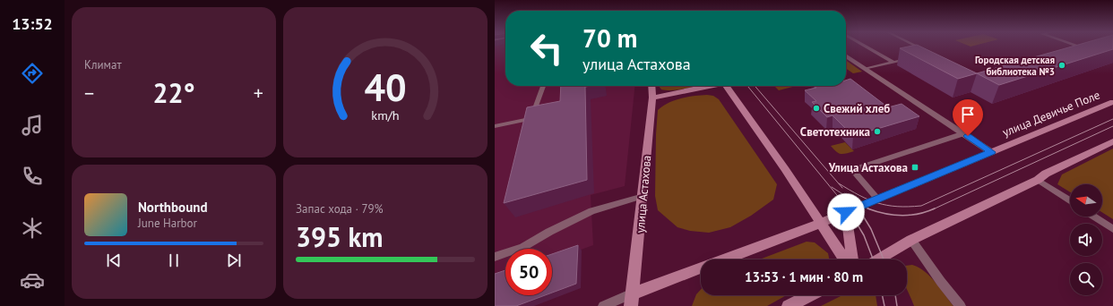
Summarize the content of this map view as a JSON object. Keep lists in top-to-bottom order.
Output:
{
  "streets": {
    "main road": ["улица Девичье Поле", "улица Астахова"]
  },
  "crossings": [
    ["улица Девичье Поле", "улица Астахова"]
  ],
  "places": {
    "other": ["Городская детская библиотека №3", "Свежий хлеб", "Светотехника"],
    "transit": ["Улица Астахова"]
  },
  "north": "left",
  "page": {
    "tabs": "13:52",
    "tile": [
      "Климат",
      ["Запас хода · 79%", "395 km"]
    ],
    "turn": ["70 m", "улица Астахова"],
    "heat": ["−", "22°", "+"],
    "song": ["Northbound", "June Harbor"],
    "limit": "50",
    "trip": "13:53 · 1 мин · 80 m",
    "gauge": ["40", "km/h"]
  }
}
